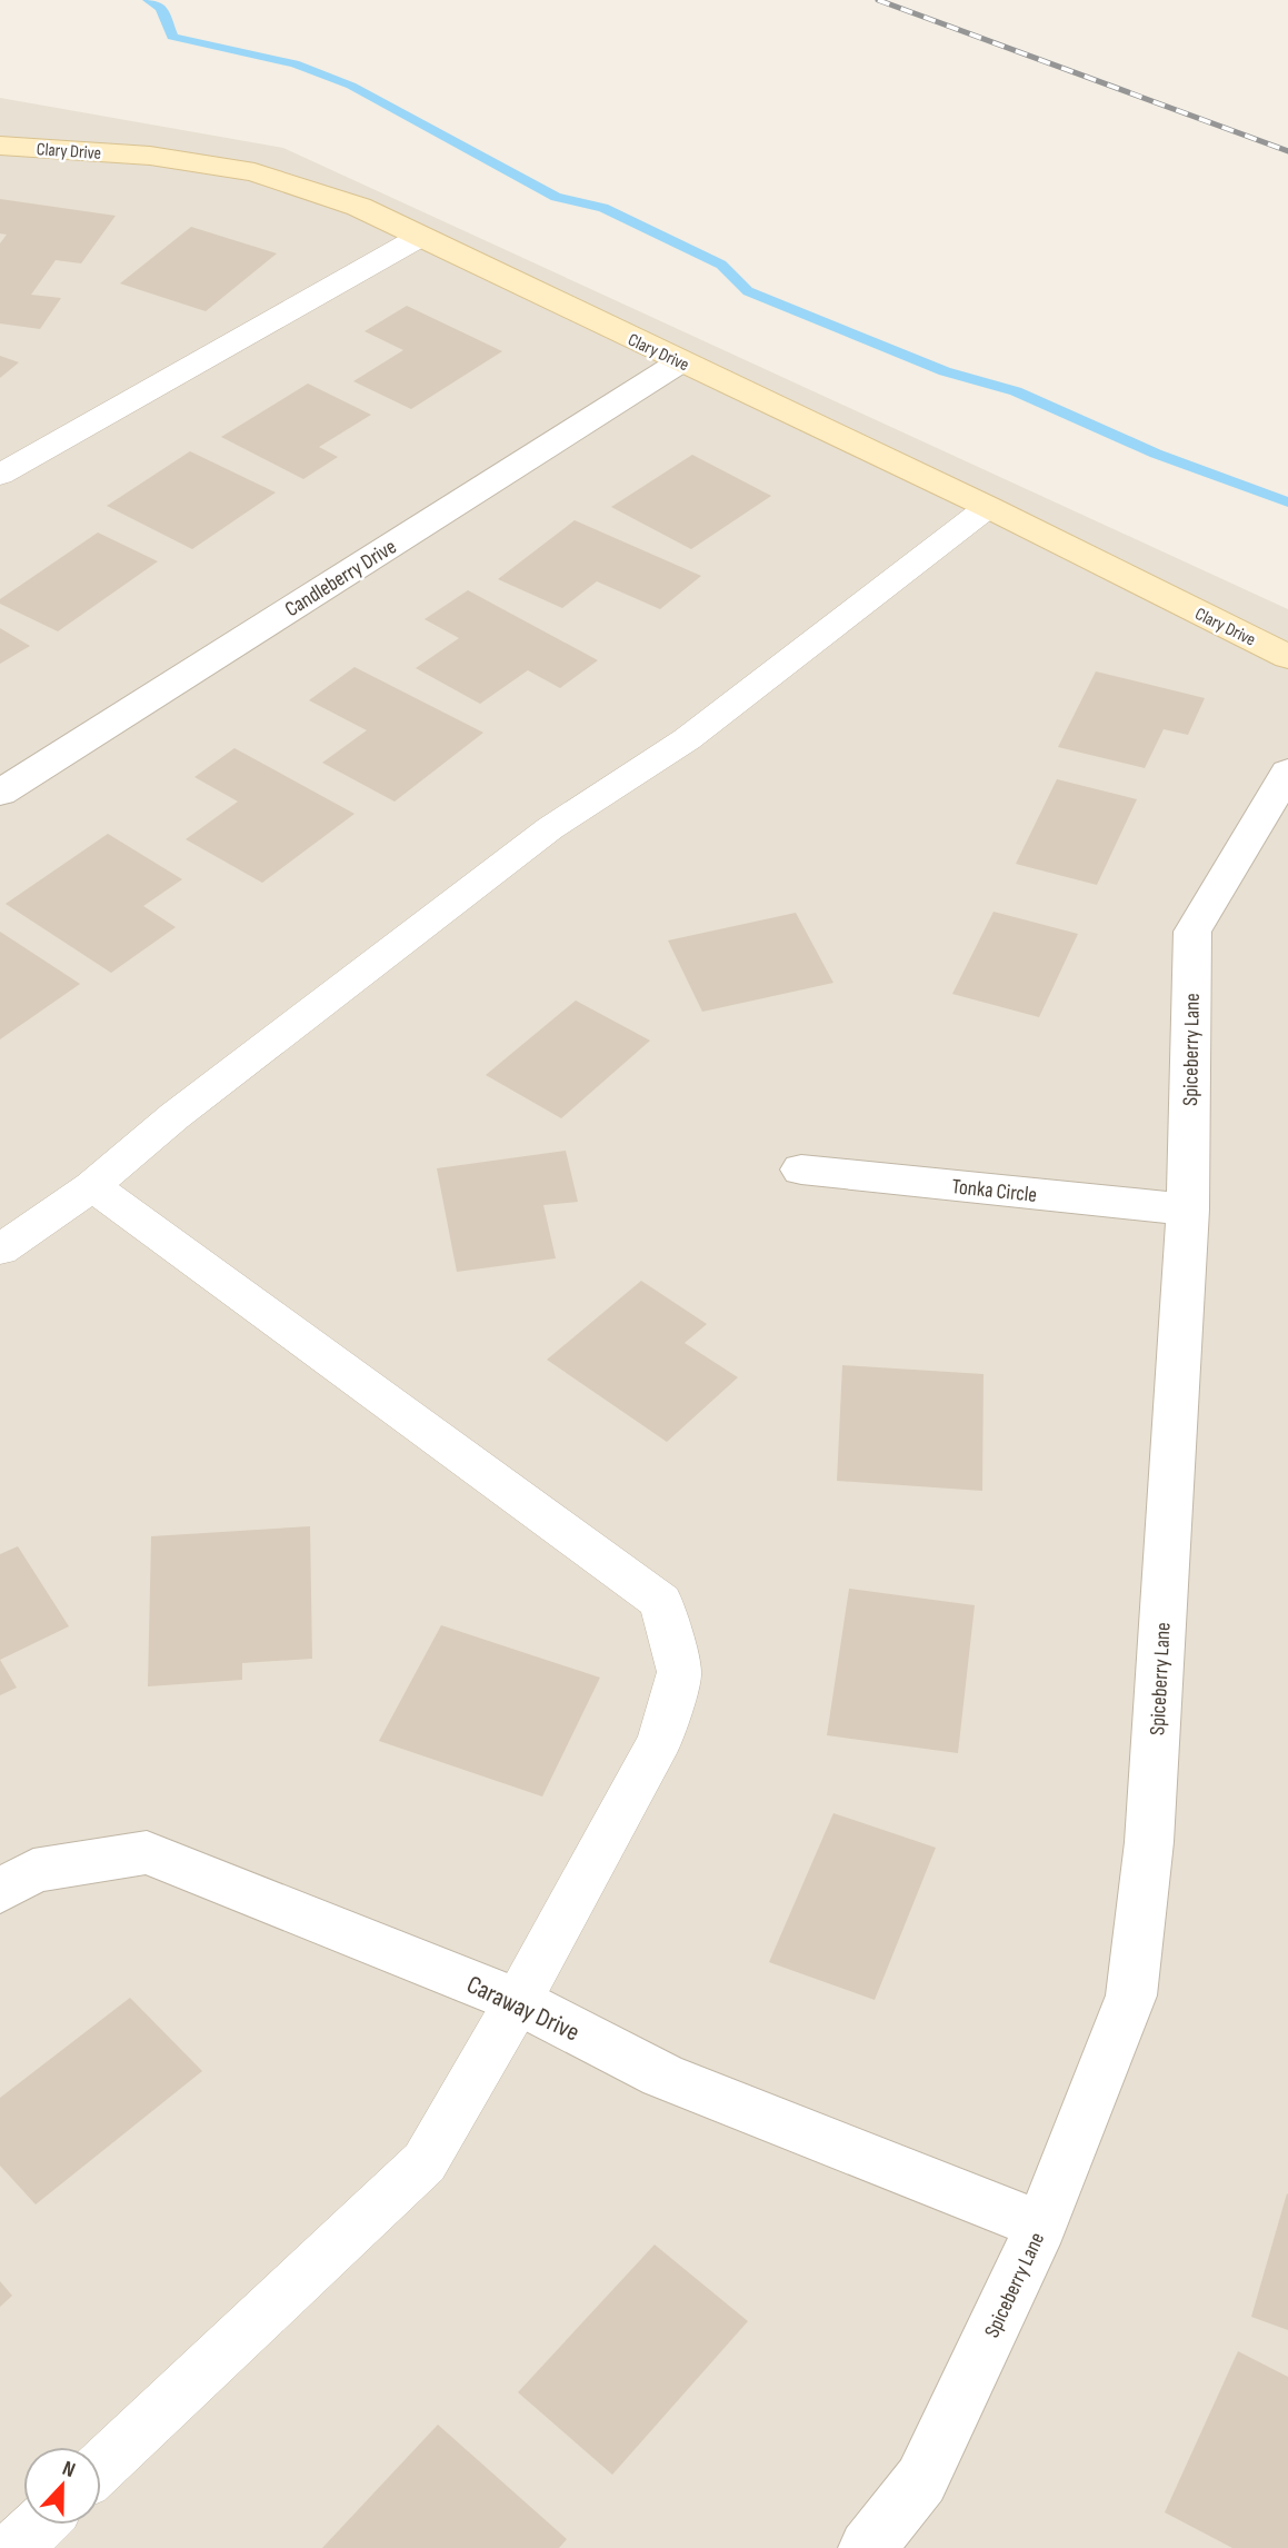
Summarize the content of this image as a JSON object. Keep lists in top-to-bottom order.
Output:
{
  "streets": {
    "street": [
      "Clary Drive",
      "Candleberry Drive",
      "Spiceberry Lane",
      "Tonka Circle",
      "Caraway Drive"
    ]
  },
  "crossings": [
    ["Clary Drive", "Candleberry Drive"],
    ["Spiceberry Lane", "Tonka Circle"],
    ["Spiceberry Lane", "Caraway Drive"]
  ],
  "north": "top"
}
